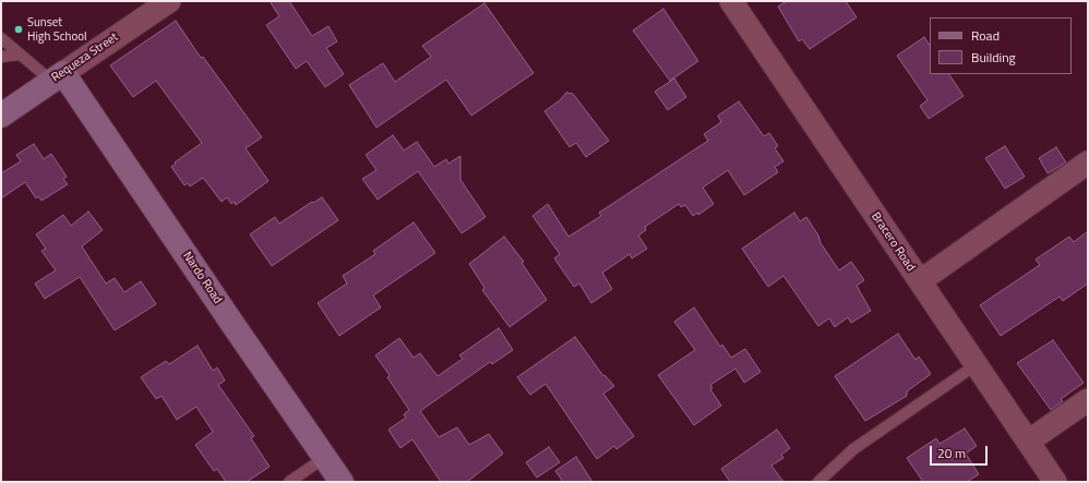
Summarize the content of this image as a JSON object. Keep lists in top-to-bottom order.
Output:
{
  "streets": {
    "street": ["Requeza Street", "Bracero Road", "Nardo Road"]
  },
  "crossings": [
    ["Requeza Street", "Nardo Road"]
  ],
  "places": ["Sunset High School"],
  "legend": ["Road", "Building"],
  "scale_bar": "20 m"
}
